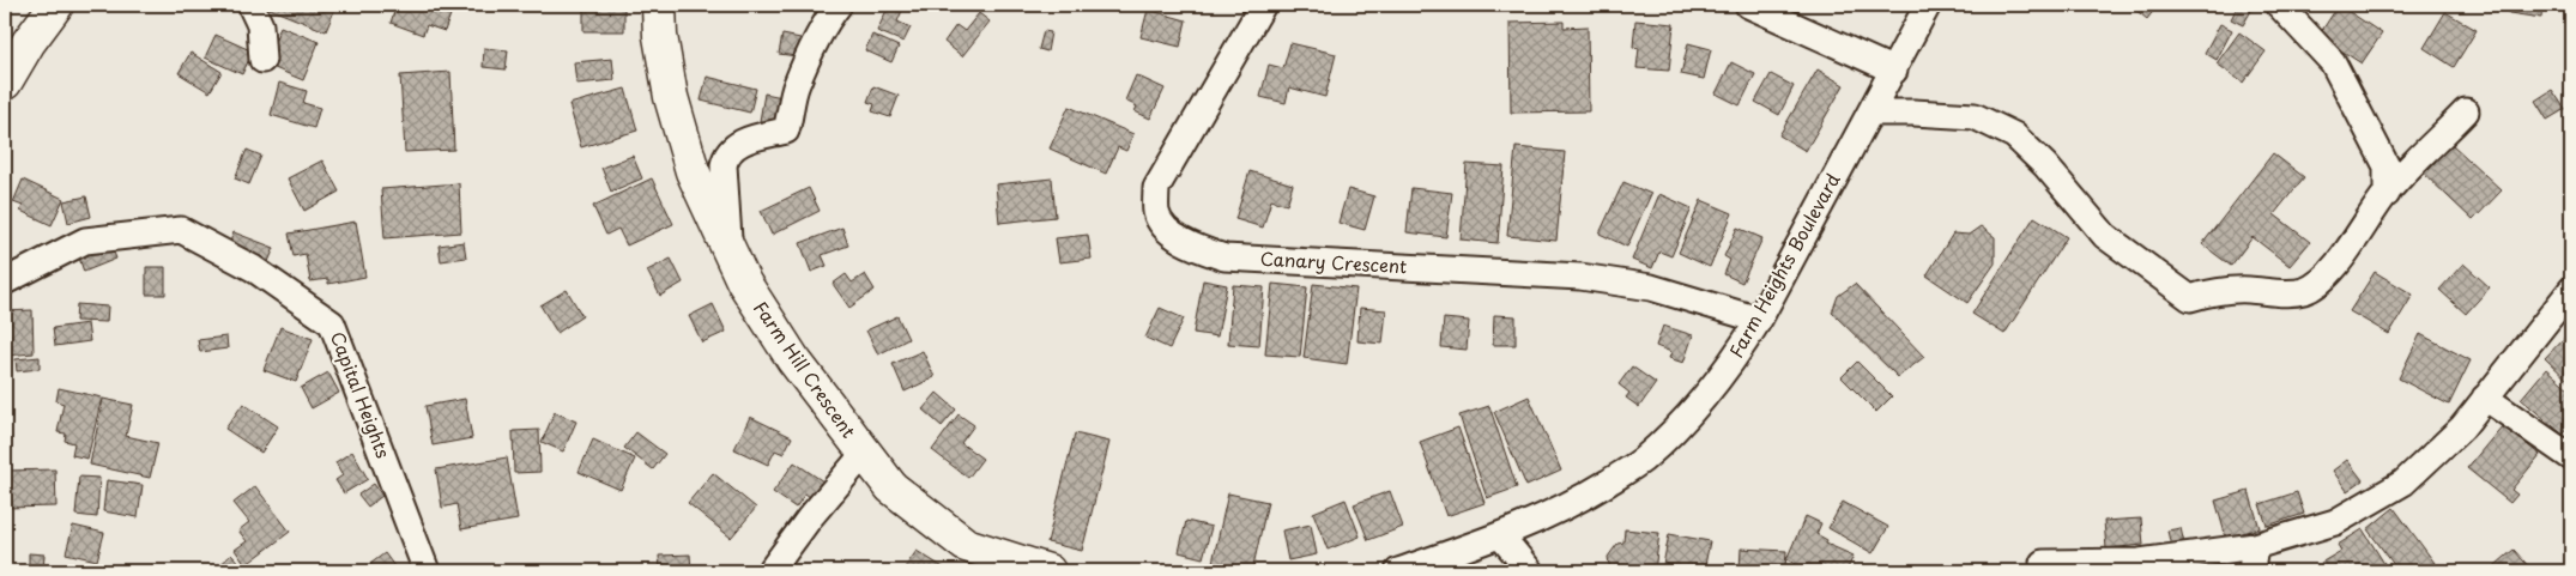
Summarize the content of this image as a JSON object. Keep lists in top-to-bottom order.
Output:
{
  "streets": {
    "street": [
      "Canary Crescent",
      "Farm Heights Boulevard",
      "Farm Hill Crescent",
      "Capital Heights"
    ]
  },
  "crossings": [
    ["Canary Crescent", "Farm Heights Boulevard"]
  ]
}
